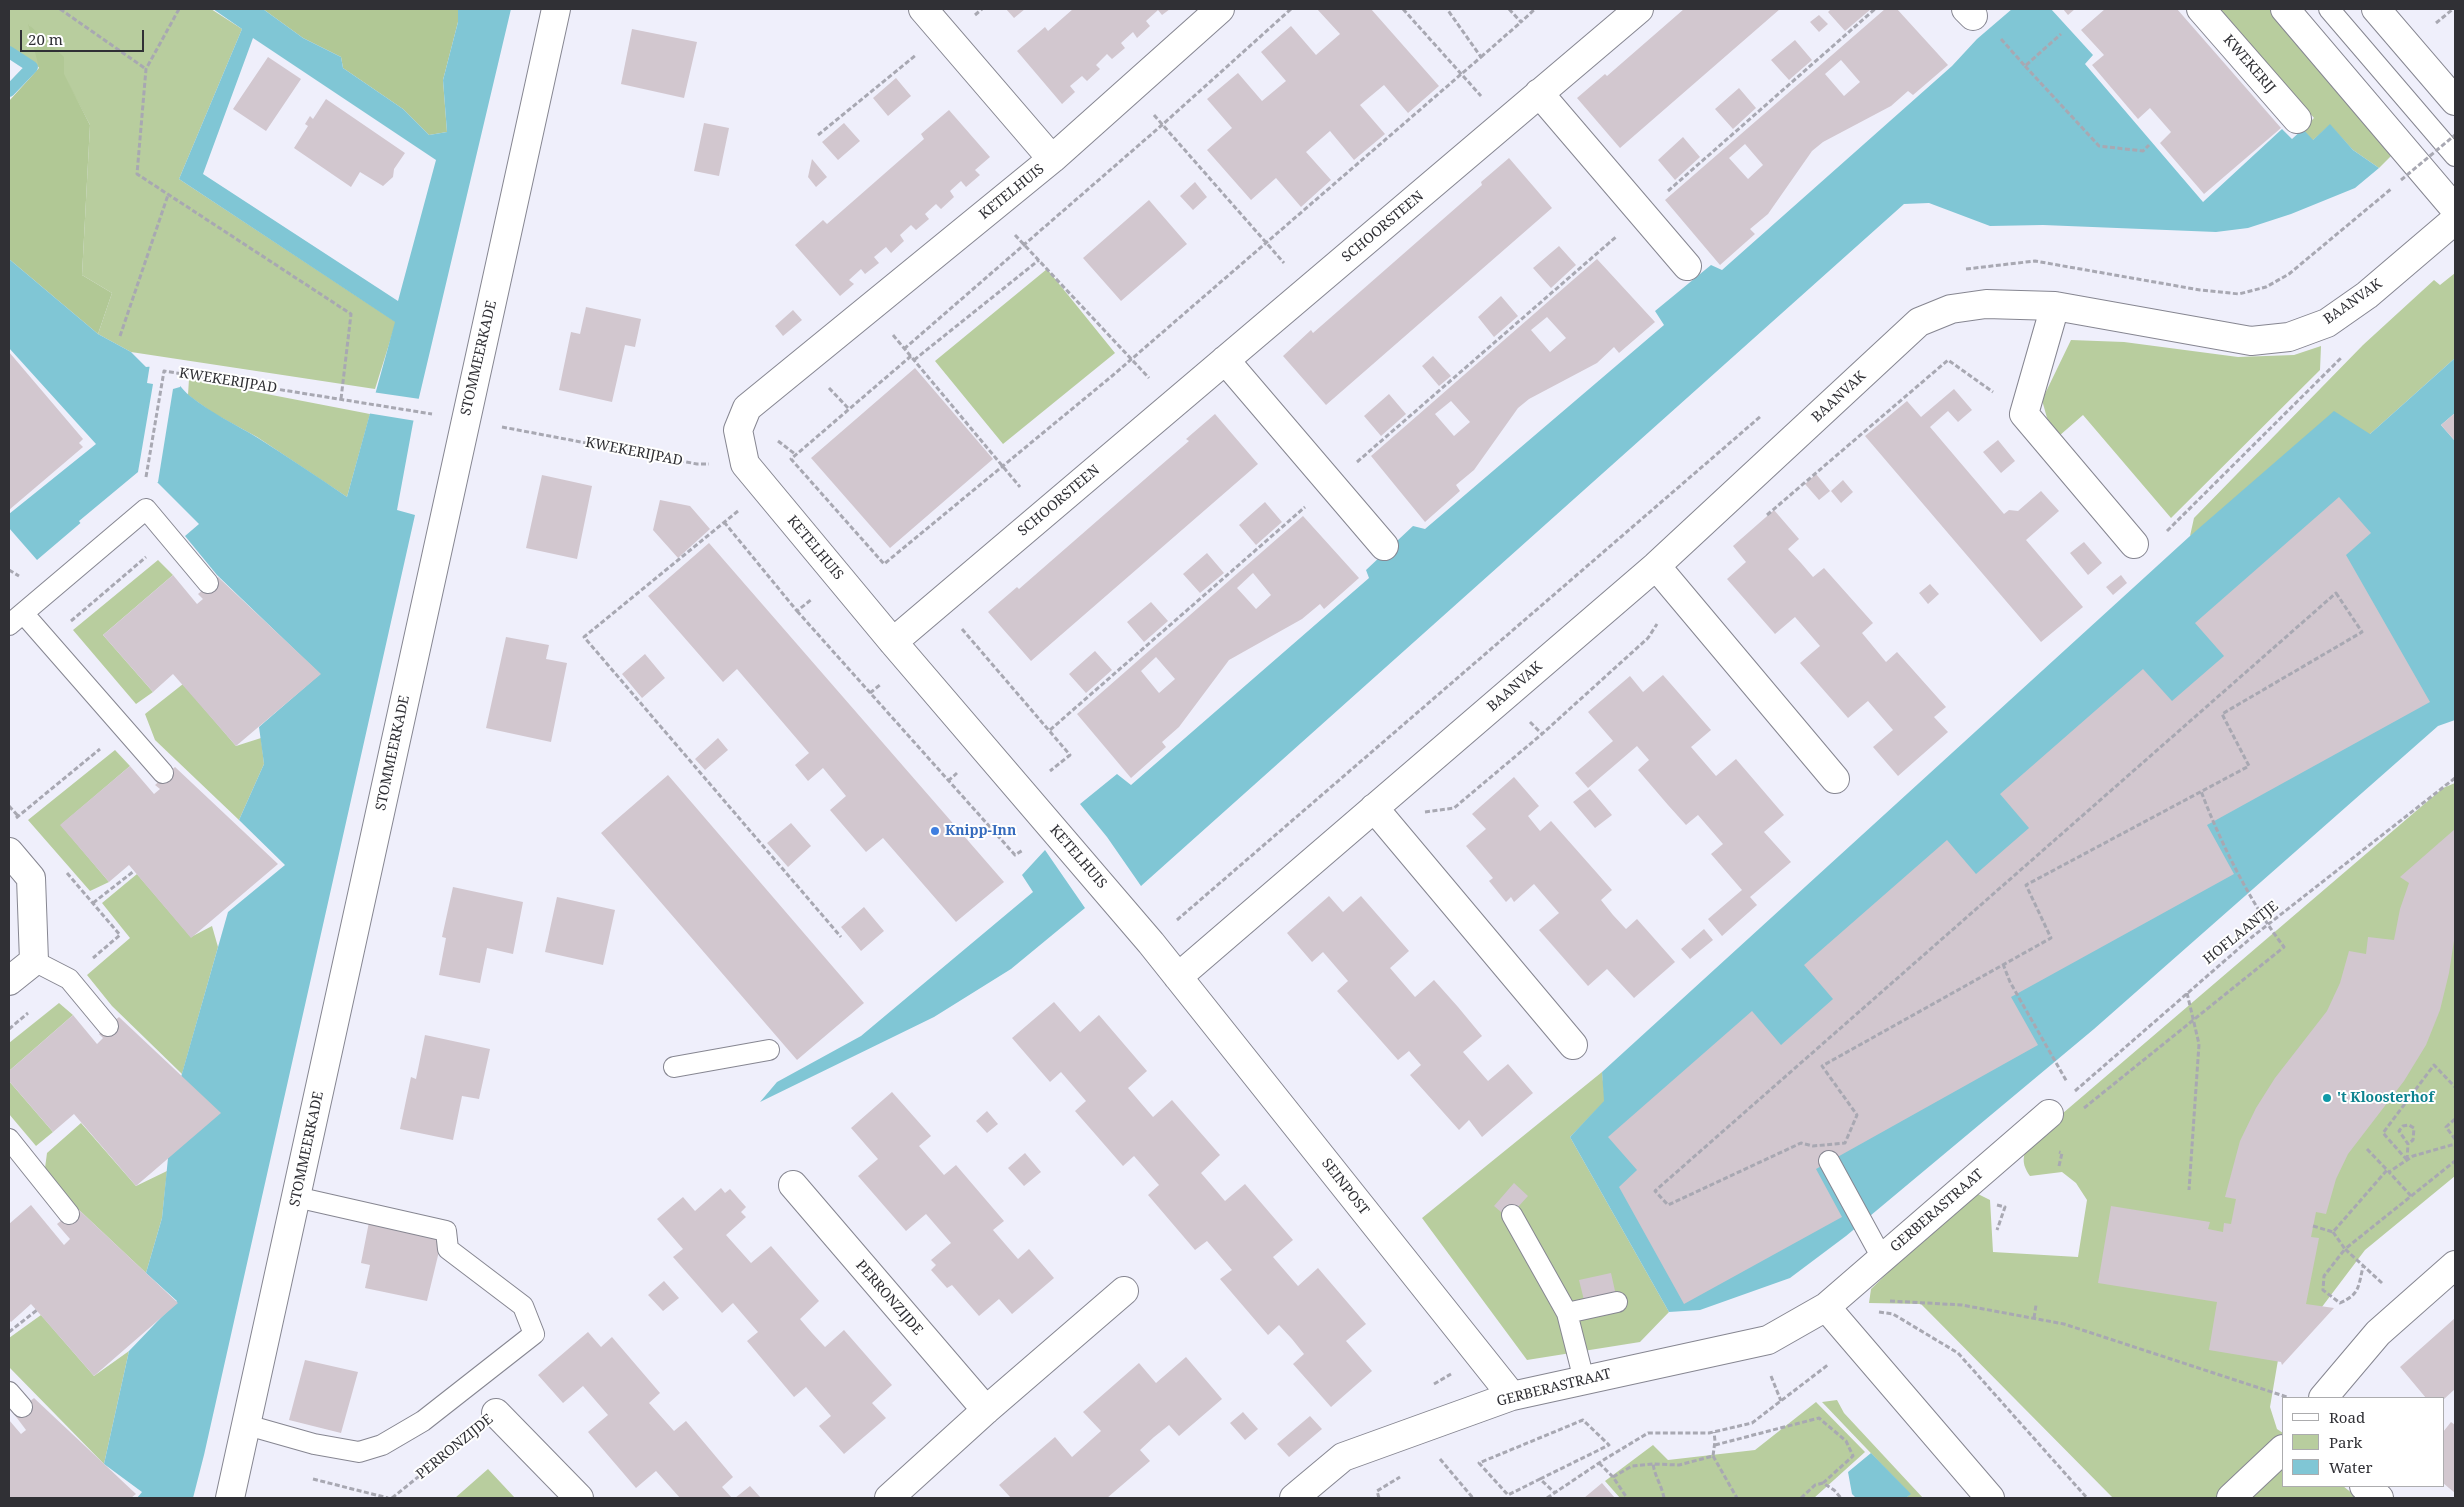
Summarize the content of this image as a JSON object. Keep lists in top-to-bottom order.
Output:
{
  "streets": {
    "street": [
      "KWEKERIJ",
      "KETELHUIS",
      "SCHOORSTEEN",
      "BAANVAK",
      "STOMMEERKADE",
      "SEINPOST",
      "GERBERASTRAAT",
      "PERRONZIJDE"
    ],
    "path": ["KWEKERIJPAD", "HOFLAANTJE"]
  },
  "crossings": [
    ["KETELHUIS", "SCHOORSTEEN"],
    ["KETELHUIS", "BAANVAK"],
    ["KETELHUIS", "KWEKERIJPAD"],
    ["KETELHUIS", "SEINPOST"],
    ["BAANVAK", "SEINPOST"],
    ["STOMMEERKADE", "KWEKERIJPAD"],
    ["SEINPOST", "GERBERASTRAAT"]
  ],
  "places": ["Knipp-Inn", "'t Kloosterhof"],
  "legend": ["Road", "Park", "Water"],
  "scale_bar": "20 m"
}
